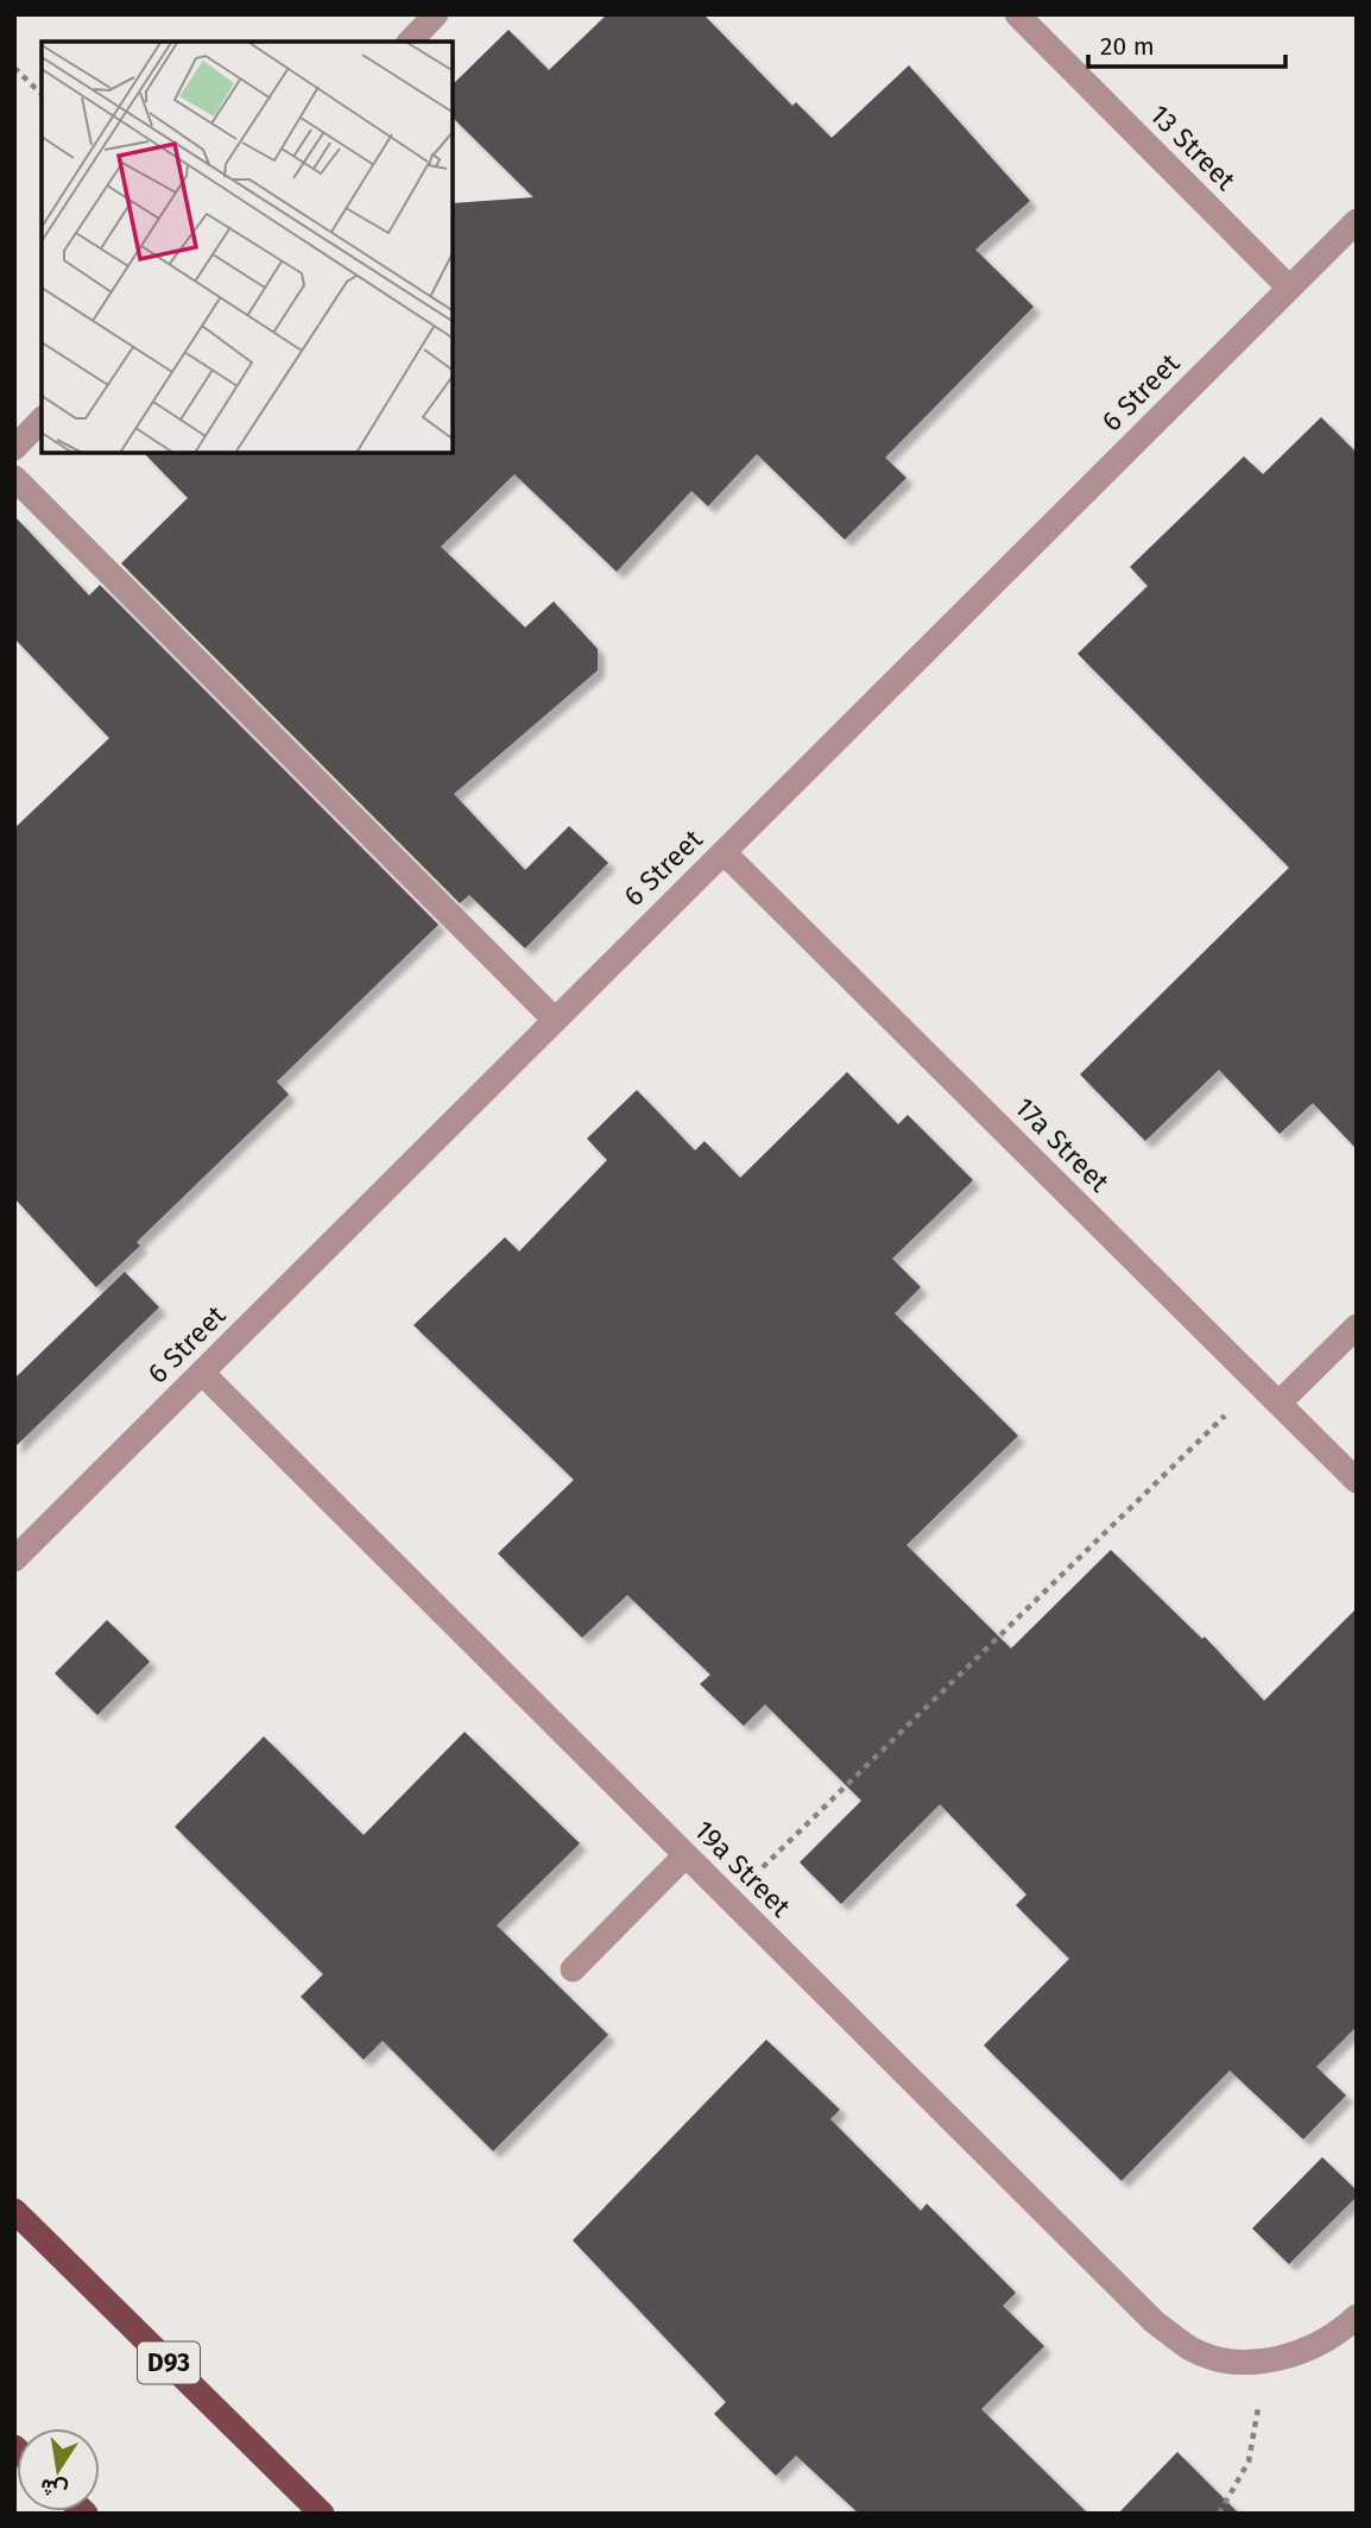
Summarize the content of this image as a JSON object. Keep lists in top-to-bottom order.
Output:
{
  "streets": {
    "main road": ["D93"],
    "street": [
      "13 Street",
      "6 Street",
      "17a Street",
      "19a Street"
    ]
  },
  "crossings": [
    ["13 Street", "6 Street"],
    ["6 Street", "17a Street"],
    ["6 Street", "19a Street"]
  ],
  "scale_bar": "20 m",
  "north": "bottom"
}
